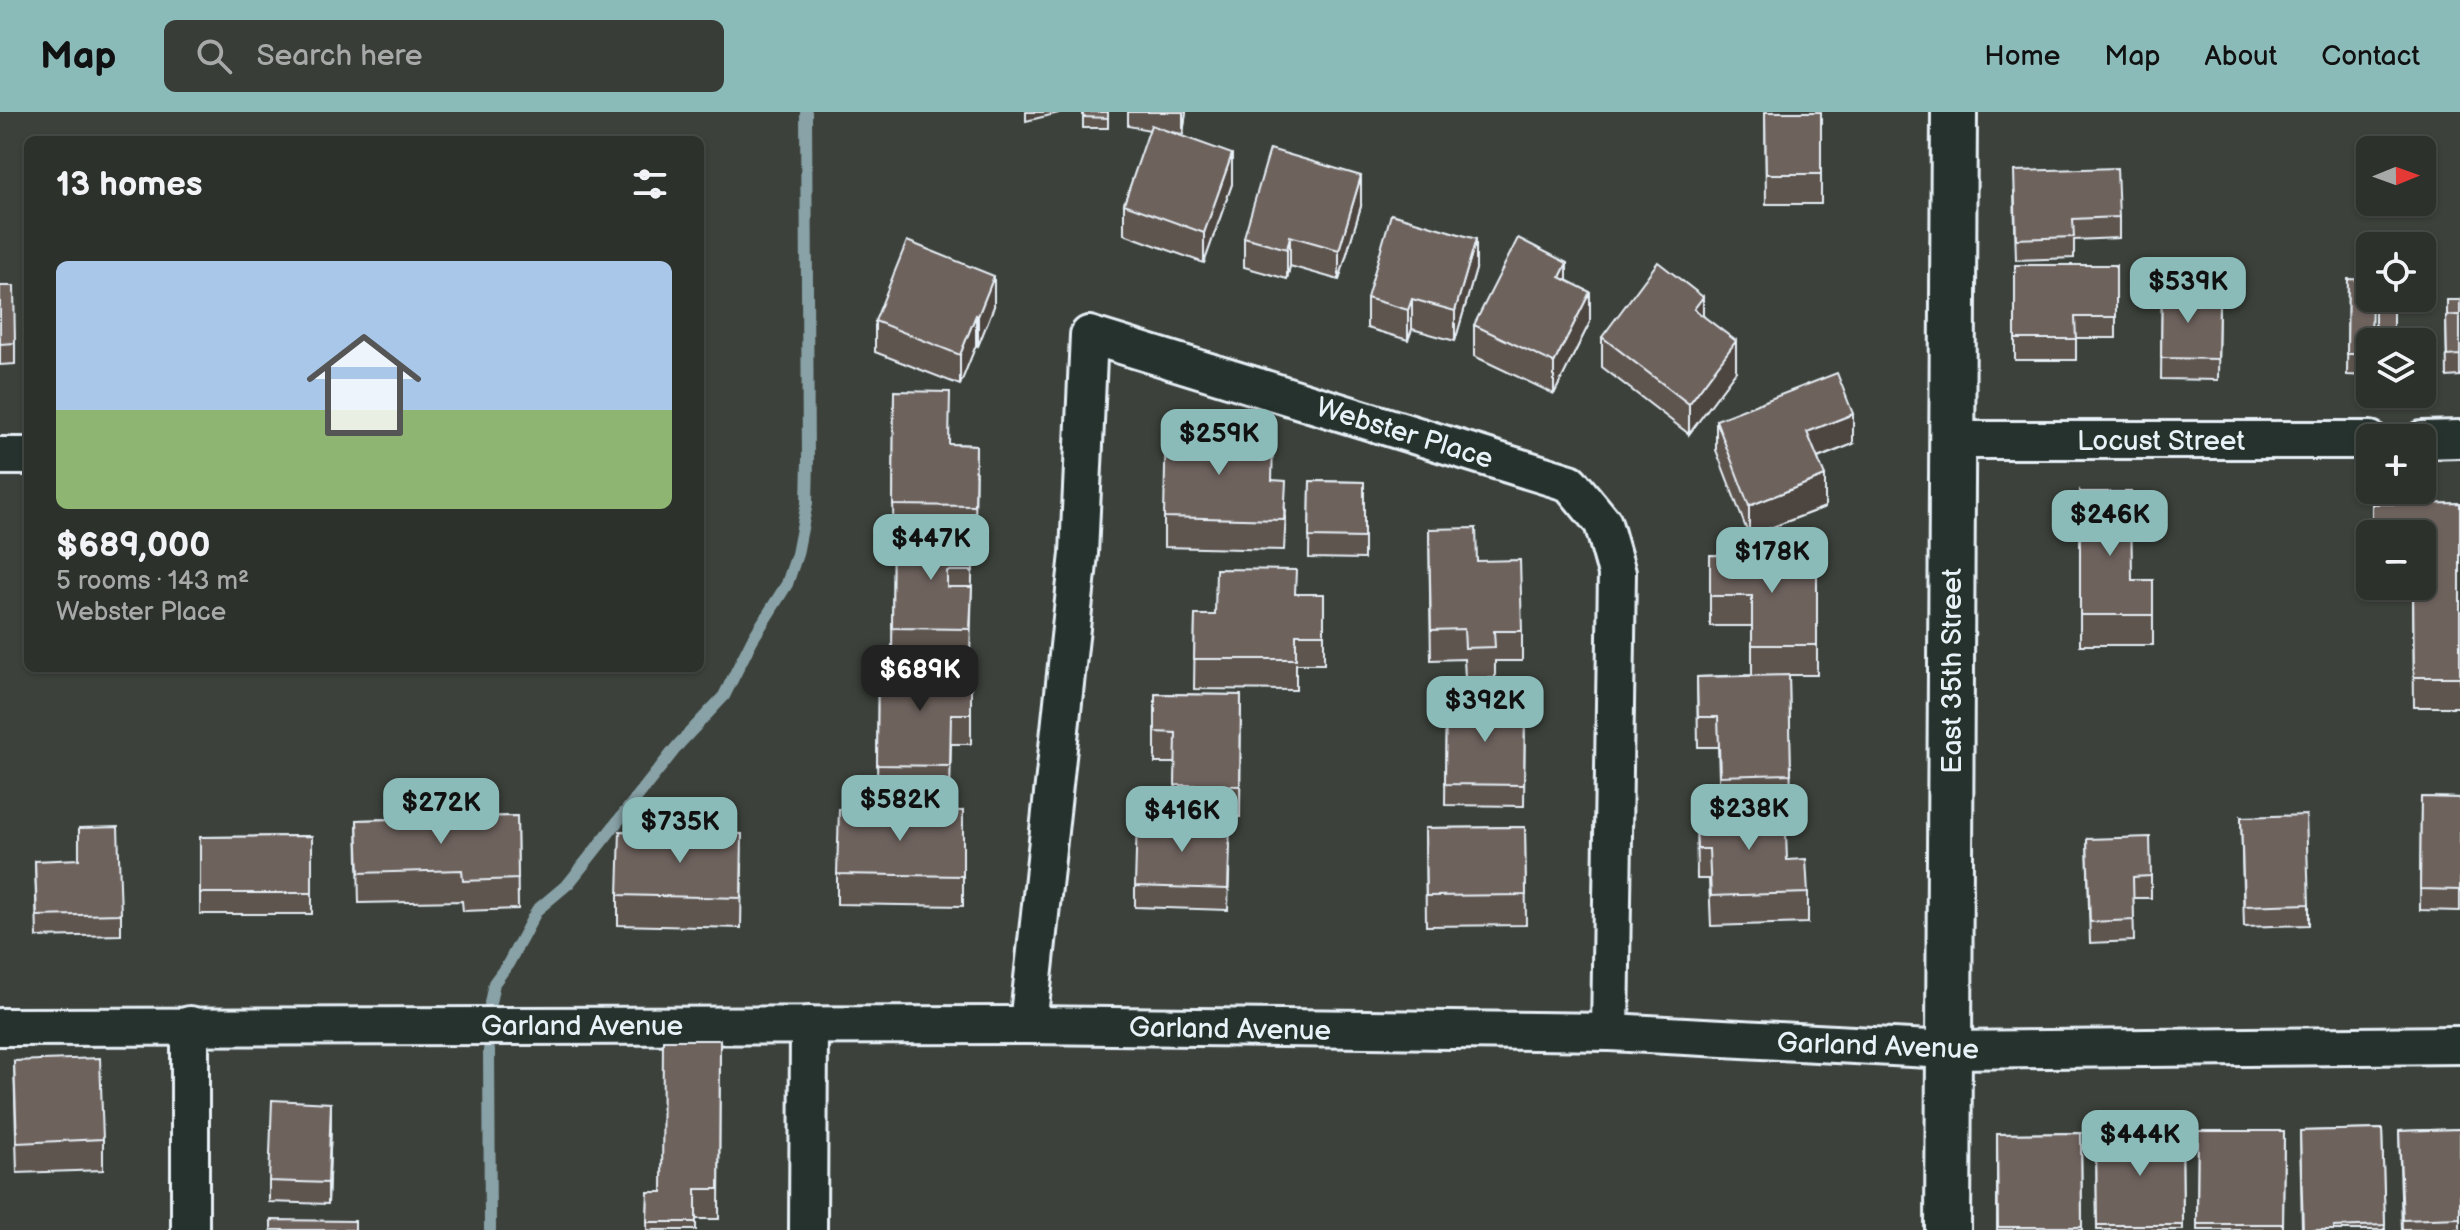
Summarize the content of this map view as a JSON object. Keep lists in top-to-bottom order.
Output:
{
  "streets": {
    "street": [
      "Webster Place",
      "Locust Street",
      "East 35th Street",
      "Garland Avenue"
    ]
  },
  "crossings": [
    ["Webster Place", "Garland Avenue"],
    ["Locust Street", "East 35th Street"],
    ["East 35th Street", "Garland Avenue"]
  ],
  "north": "right",
  "page": {
    "header": "Map",
    "search": "Search here",
    "nav": [
      "Home",
      "Map",
      "About",
      "Contact"
    ],
    "map_buttons": ["+", "−"],
    "heading": "13 homes",
    "list": [
      {
        "name": "$689,000",
        "note": "5 rooms · 143 m² · Webster Place"
      }
    ],
    "price": [
      "$539K",
      "$259K",
      "$246K",
      "$447K",
      "$178K",
      "$689K",
      "$392K",
      "$582K",
      "$272K",
      "$238K",
      "$416K",
      "$735K",
      "$444K"
    ]
  }
}
